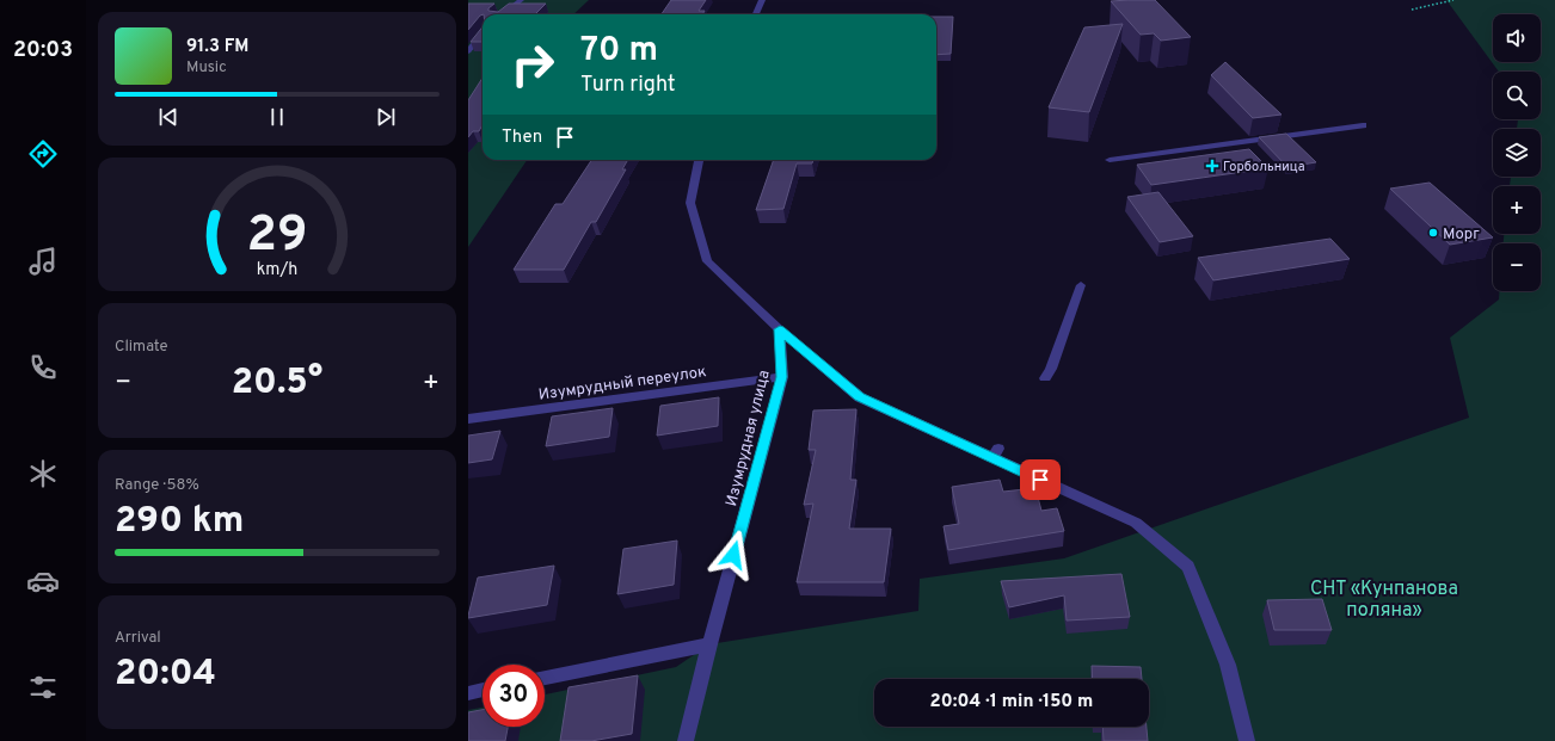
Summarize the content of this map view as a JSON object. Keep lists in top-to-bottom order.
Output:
{
  "streets": {
    "street": ["Изумрудный переулок", "Изумрудная улица"]
  },
  "crossings": [
    ["Изумрудный переулок", "Изумрудная улица"]
  ],
  "parks": ["СНТ «Кунпанова поляна»"],
  "places": {
    "health": ["Горбольница"],
    "other": ["Морг"]
  },
  "page": {
    "tabs": "20:03",
    "map_buttons": ["+", "−"],
    "turn": ["70 m", "Turn right"],
    "song": ["91.3 FM", "Music"],
    "then": "Then",
    "tile": [
      "Climate",
      ["Range · 58%", "290 km"],
      ["Arrival", "20:04"]
    ],
    "heat": ["−", "20.5°", "+"],
    "limit": "30",
    "trip": "20:04 · 1 min · 150 m",
    "gauge": ["29", "km/h"]
  }
}
